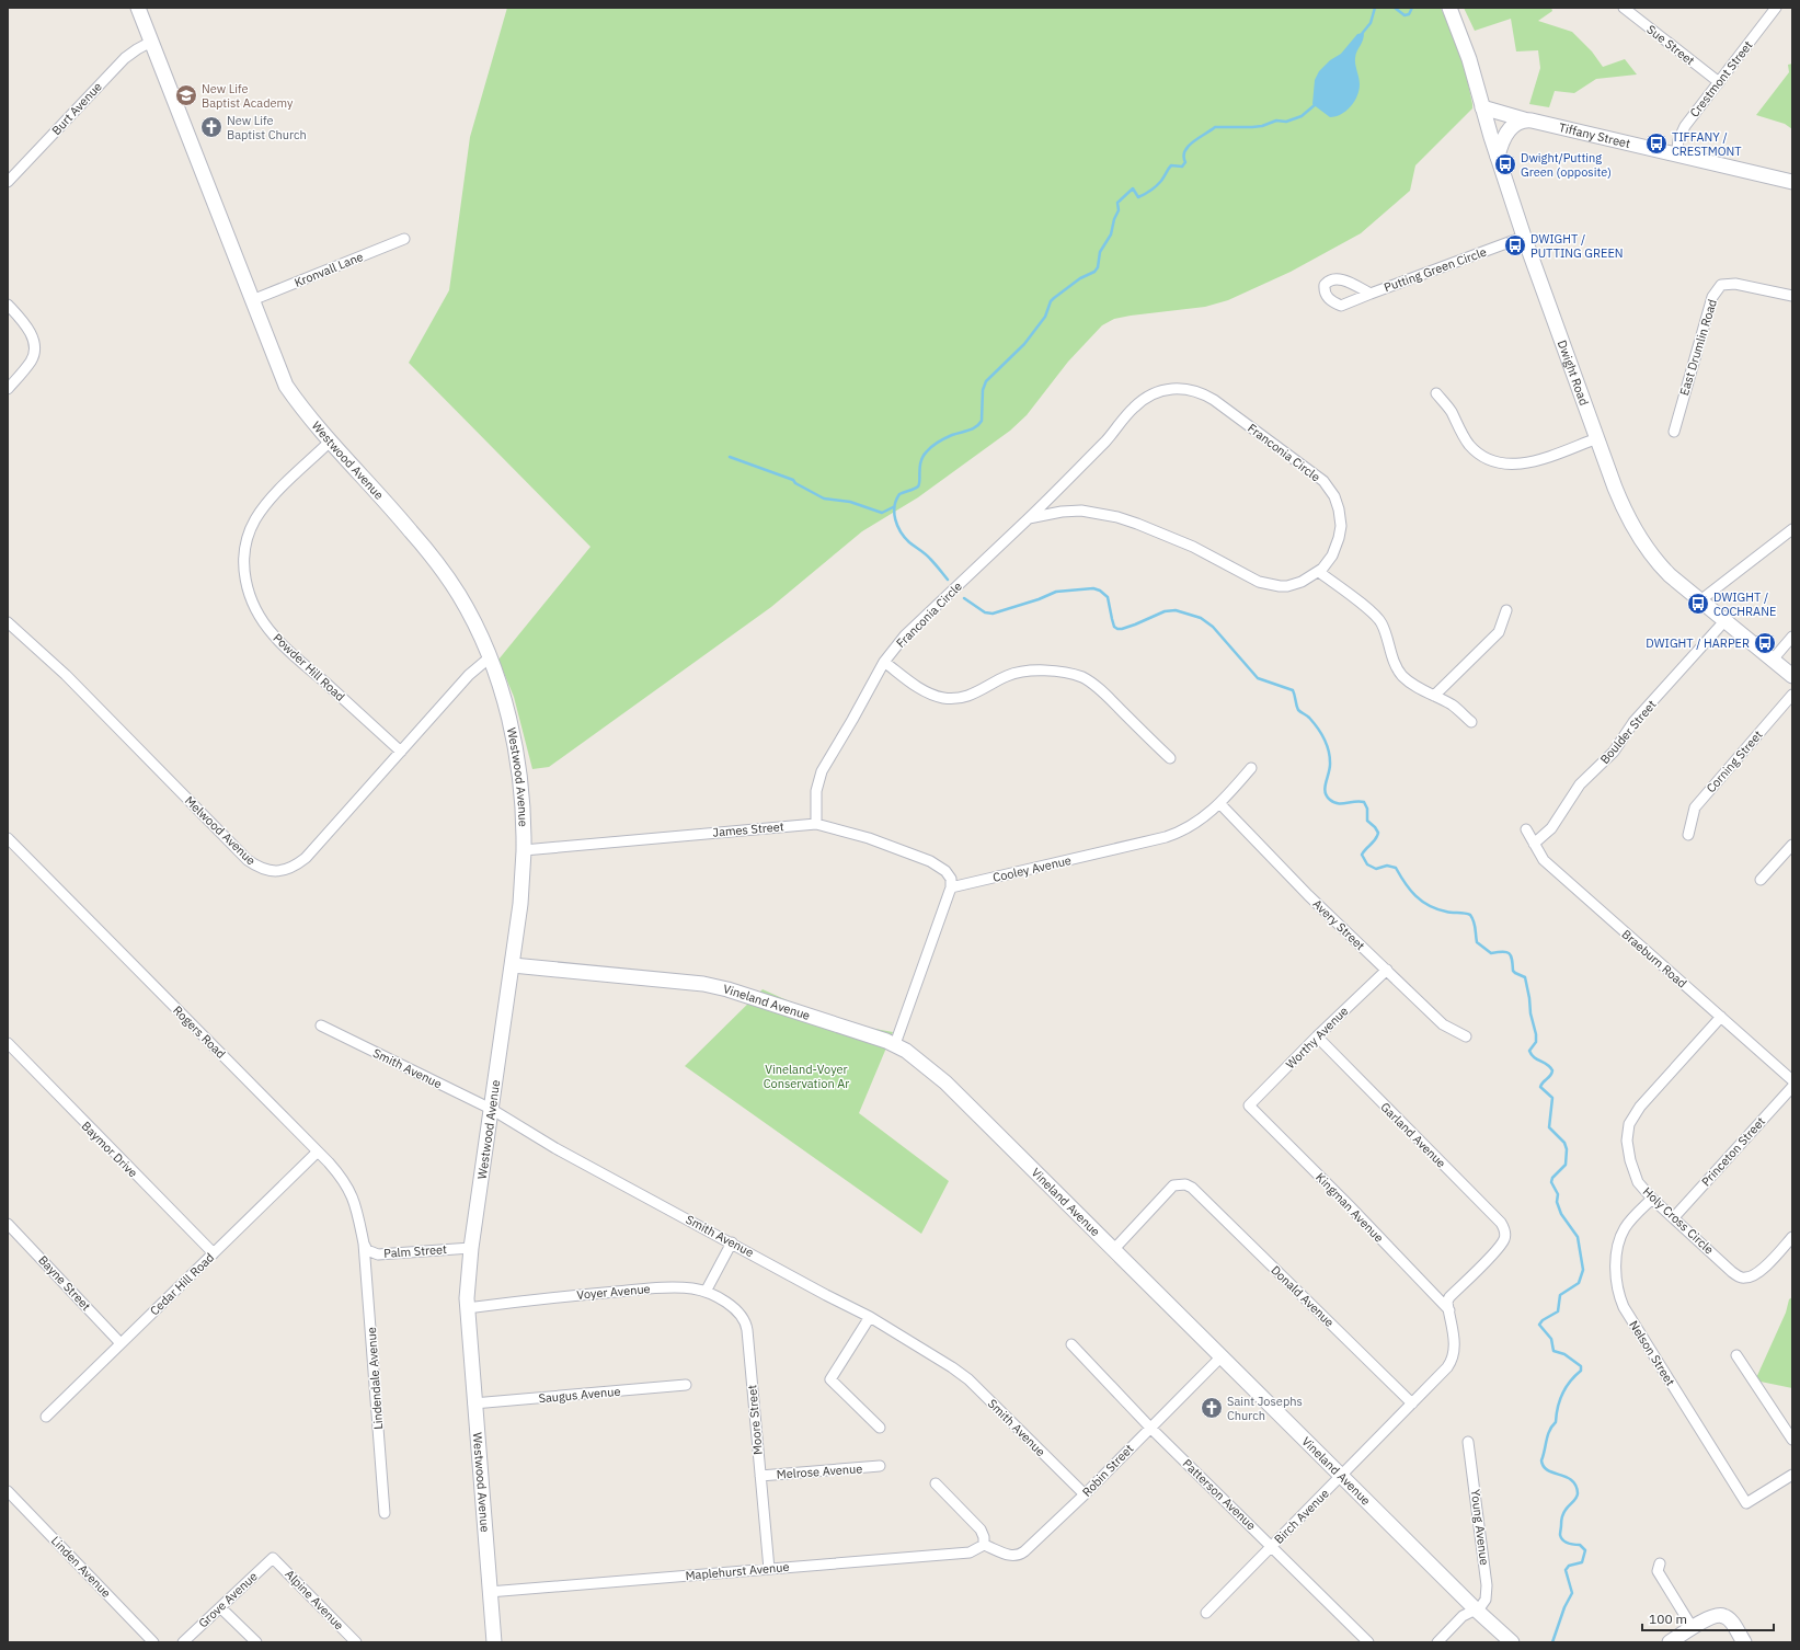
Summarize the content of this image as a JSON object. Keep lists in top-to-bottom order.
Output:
{
  "streets": {
    "street": [
      "Sue Street",
      "Crestmont Street",
      "Burt Avenue",
      "Tiffany Street",
      "Kronvall Lane",
      "Putting Green Circle",
      "East Drumlin Road",
      "Dwight Road",
      "Franconia Circle",
      "Westwood Avenue",
      "Powder Hill Road",
      "Boulder Street",
      "Corning Street",
      "James Street",
      "Melwood Avenue",
      "Cooley Avenue",
      "Avery Street",
      "Braeburn Road",
      "Vineland Avenue",
      "Rogers Road",
      "Worthy Avenue",
      "Smith Avenue",
      "Garland Avenue",
      "Baymor Drive",
      "Princeton Street",
      "Kingman Avenue",
      "Holy Cross Circle",
      "Palm Street",
      "Bayne Street",
      "Cedar Hill Road",
      "Voyer Avenue",
      "Donald Avenue",
      "Nelson Street",
      "Lindendale Avenue",
      "Saugus Avenue",
      "Moore Street",
      "Robin Street",
      "Melrose Avenue",
      "Patterson Avenue",
      "Birch Avenue",
      "Young Avenue",
      "Linden Avenue",
      "Maplehurst Avenue",
      "Grove Avenue",
      "Alpine Avenue"
    ]
  },
  "crossings": [
    ["Sue Street", "Crestmont Street"],
    ["Crestmont Street", "Tiffany Street"],
    ["Burt Avenue", "Westwood Avenue"],
    ["Tiffany Street", "Dwight Road"],
    ["Kronvall Lane", "Westwood Avenue"],
    ["Putting Green Circle", "Dwight Road"],
    ["Dwight Road", "Boulder Street"],
    ["Franconia Circle", "James Street"],
    ["Westwood Avenue", "Powder Hill Road"],
    ["Westwood Avenue", "James Street"],
    ["Westwood Avenue", "Melwood Avenue"],
    ["Westwood Avenue", "Vineland Avenue"],
    ["Westwood Avenue", "Smith Avenue"],
    ["Westwood Avenue", "Palm Street"],
    ["Westwood Avenue", "Voyer Avenue"],
    ["Westwood Avenue", "Saugus Avenue"],
    ["Westwood Avenue", "Maplehurst Avenue"],
    ["Powder Hill Road", "Melwood Avenue"],
    ["Boulder Street", "Braeburn Road"],
    ["James Street", "Cooley Avenue"],
    ["Cooley Avenue", "Avery Street"],
    ["Avery Street", "Worthy Avenue"],
    ["Braeburn Road", "Holy Cross Circle"],
    ["Vineland Avenue", "Donald Avenue"],
    ["Vineland Avenue", "Robin Street"],
    ["Vineland Avenue", "Birch Avenue"],
    ["Vineland Avenue", "Young Avenue"],
    ["Rogers Road", "Palm Street"],
    ["Rogers Road", "Cedar Hill Road"],
    ["Rogers Road", "Lindendale Avenue"],
    ["Worthy Avenue", "Garland Avenue"],
    ["Worthy Avenue", "Kingman Avenue"],
    ["Smith Avenue", "Robin Street"],
    ["Garland Avenue", "Kingman Avenue"],
    ["Garland Avenue", "Birch Avenue"],
    ["Baymor Drive", "Cedar Hill Road"],
    ["Princeton Street", "Holy Cross Circle"],
    ["Kingman Avenue", "Birch Avenue"],
    ["Holy Cross Circle", "Nelson Street"],
    ["Palm Street", "Lindendale Avenue"],
    ["Bayne Street", "Cedar Hill Road"],
    ["Voyer Avenue", "Moore Street"],
    ["Donald Avenue", "Birch Avenue"],
    ["Moore Street", "Melrose Avenue"],
    ["Moore Street", "Maplehurst Avenue"],
    ["Robin Street", "Patterson Avenue"],
    ["Robin Street", "Maplehurst Avenue"],
    ["Patterson Avenue", "Birch Avenue"],
    ["Grove Avenue", "Alpine Avenue"]
  ],
  "parks": ["Vineland-Voyer Conservation Ar"],
  "places": {
    "school or university": ["New Life Baptist Academy"],
    "church": ["New Life Baptist Church", "Saint Josephs Church"],
    "bus stop": [
      "TIFFANY / CRESTMONT",
      "Dwight/Putting Green (opposite)",
      "DWIGHT / PUTTING GREEN",
      "DWIGHT / COCHRANE",
      "DWIGHT / HARPER"
    ]
  },
  "scale_bar": "100 m"
}
